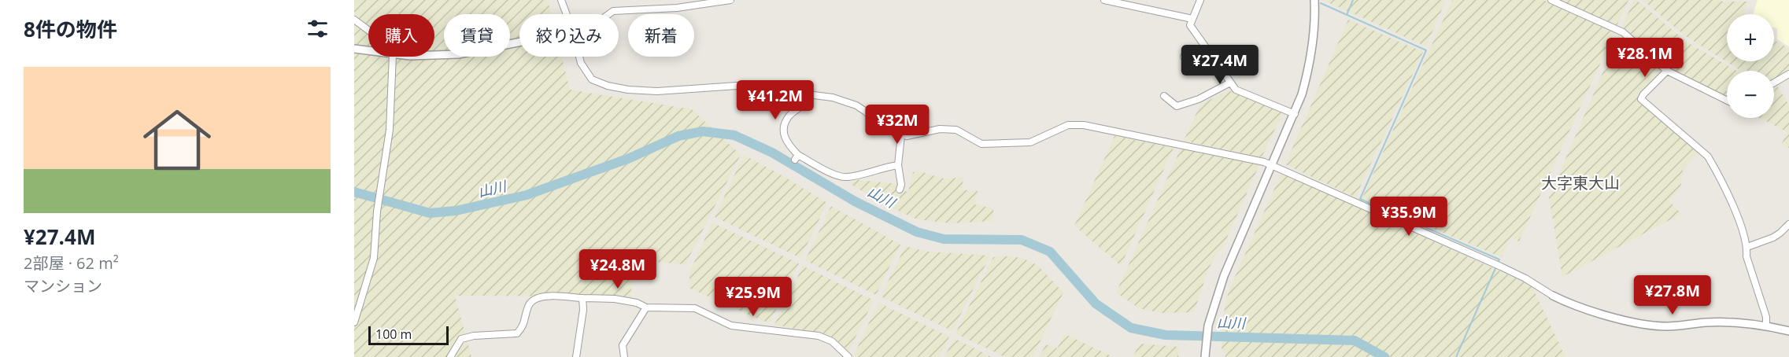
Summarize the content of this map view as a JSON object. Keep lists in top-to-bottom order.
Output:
{
  "districts": ["大字東大山"],
  "water": ["山川"],
  "scale_bar": "100 m",
  "page": {
    "heading": "8件の物件",
    "map_buttons": ["+", "−"],
    "chip": [
      "購入",
      "賃貸",
      "絞り込み",
      "新着"
    ],
    "price": [
      "¥28.1M",
      "¥27.4M",
      "¥41.2M",
      "¥32M",
      "¥35.9M",
      "¥24.8M",
      "¥27.8M",
      "¥25.9M"
    ],
    "list": [
      {
        "name": "¥27.4M",
        "note": "2部屋 · 62 m² · マンション"
      }
    ],
    "scale": "100 m"
  }
}
